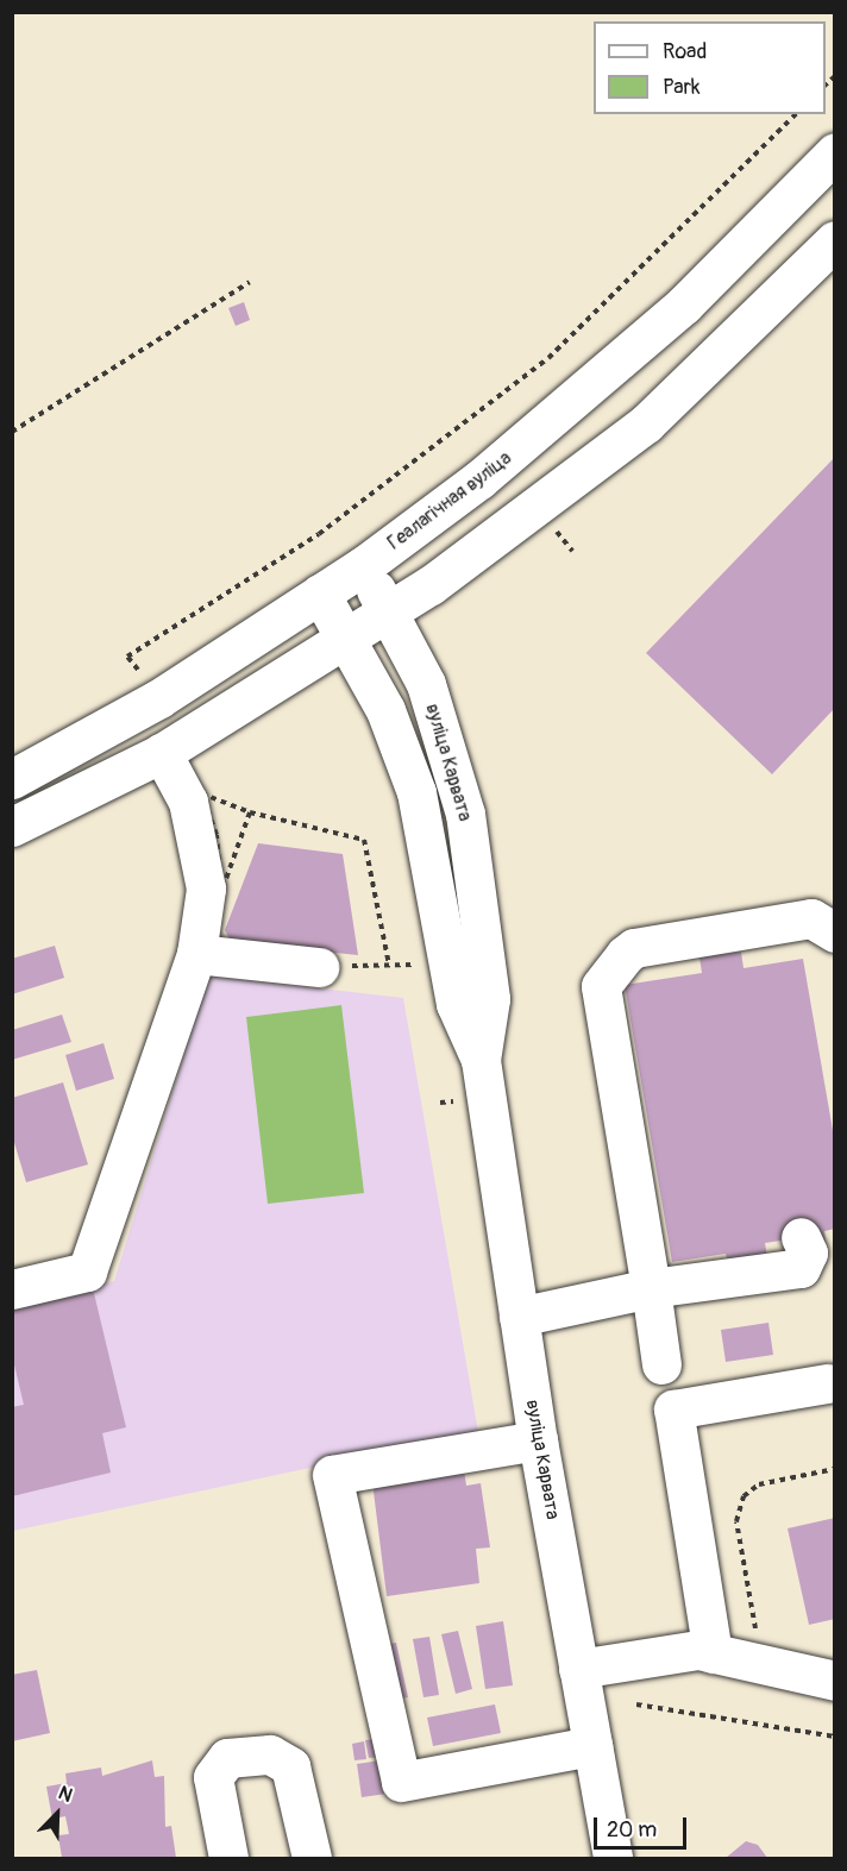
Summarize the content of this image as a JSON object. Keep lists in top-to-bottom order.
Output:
{
  "streets": {
    "street": ["Геалагічная вуліца", "вуліца Карвата"]
  },
  "crossings": [
    ["Геалагічная вуліца", "вуліца Карвата"]
  ],
  "legend": ["Road", "Park"],
  "scale_bar": "20 m",
  "north": "top right"
}
